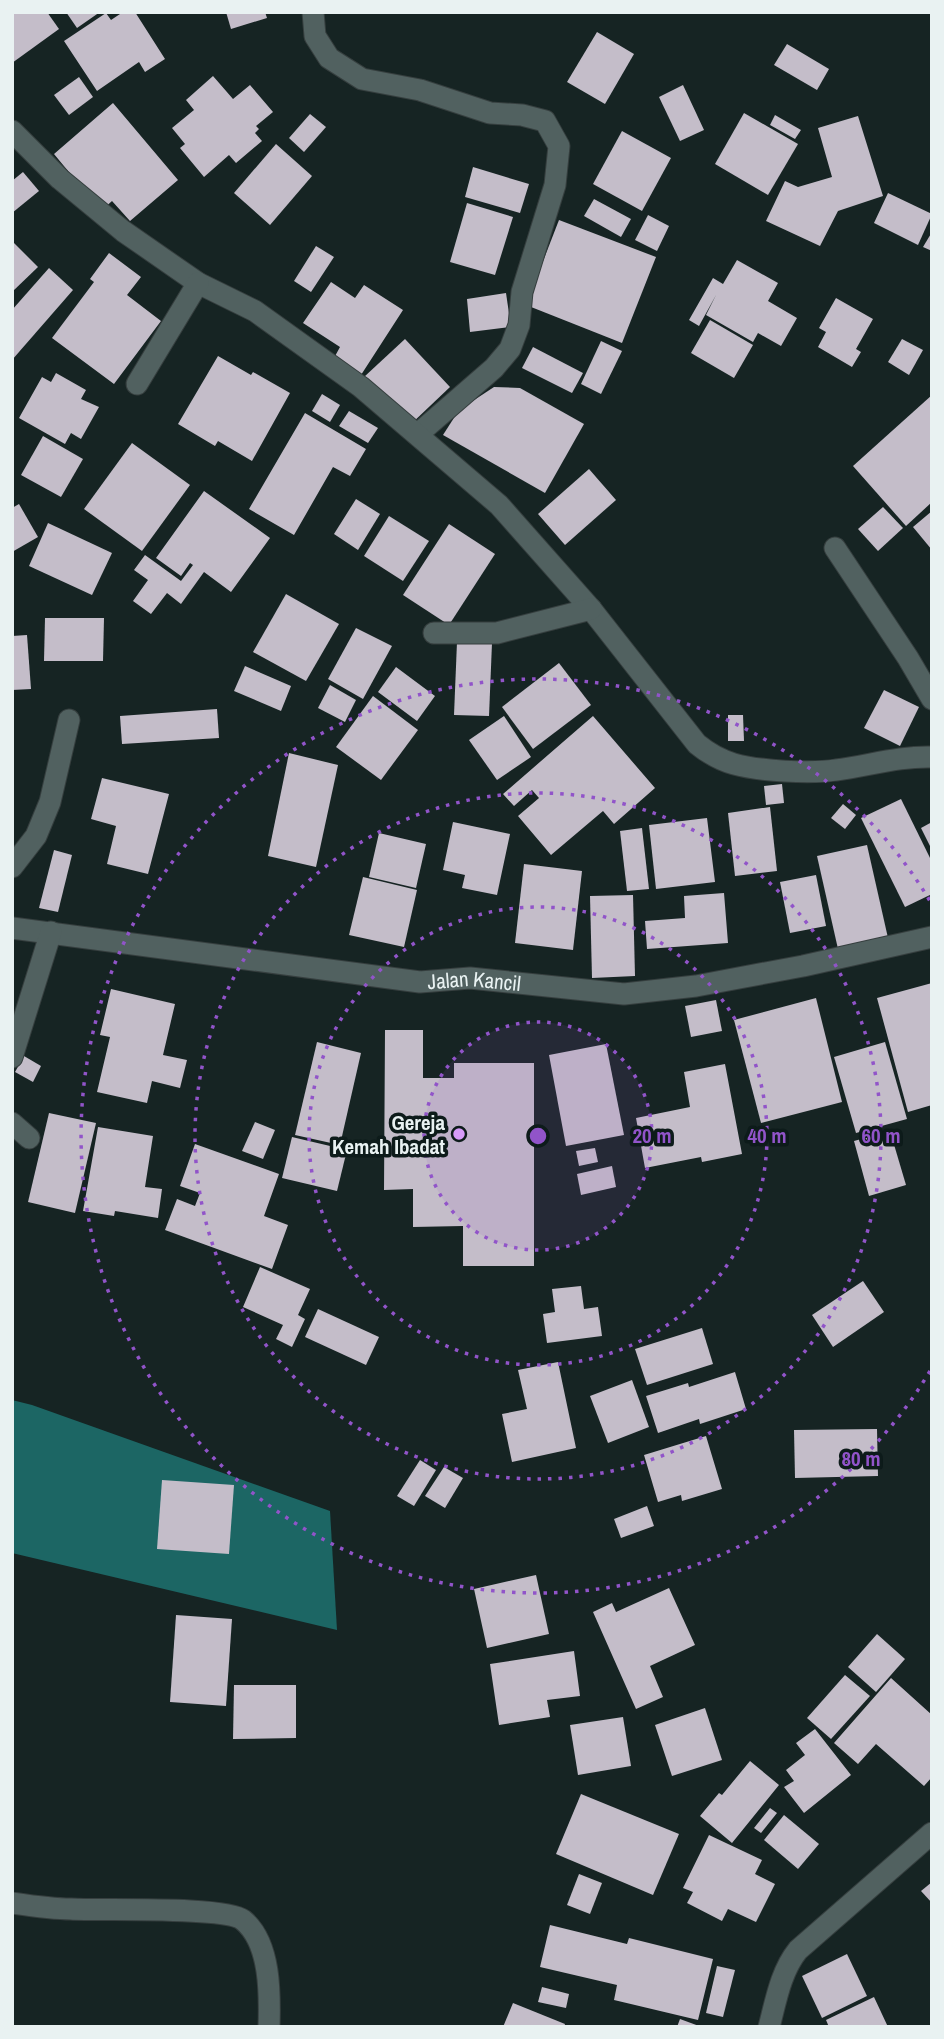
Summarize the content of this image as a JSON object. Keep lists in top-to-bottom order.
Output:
{
  "streets": {
    "street": ["Jalan Kancil"]
  },
  "places": ["Gereja Kemah Ibadat"],
  "rings": [
    "20 m",
    "40 m",
    "60 m",
    "80 m"
  ]
}
